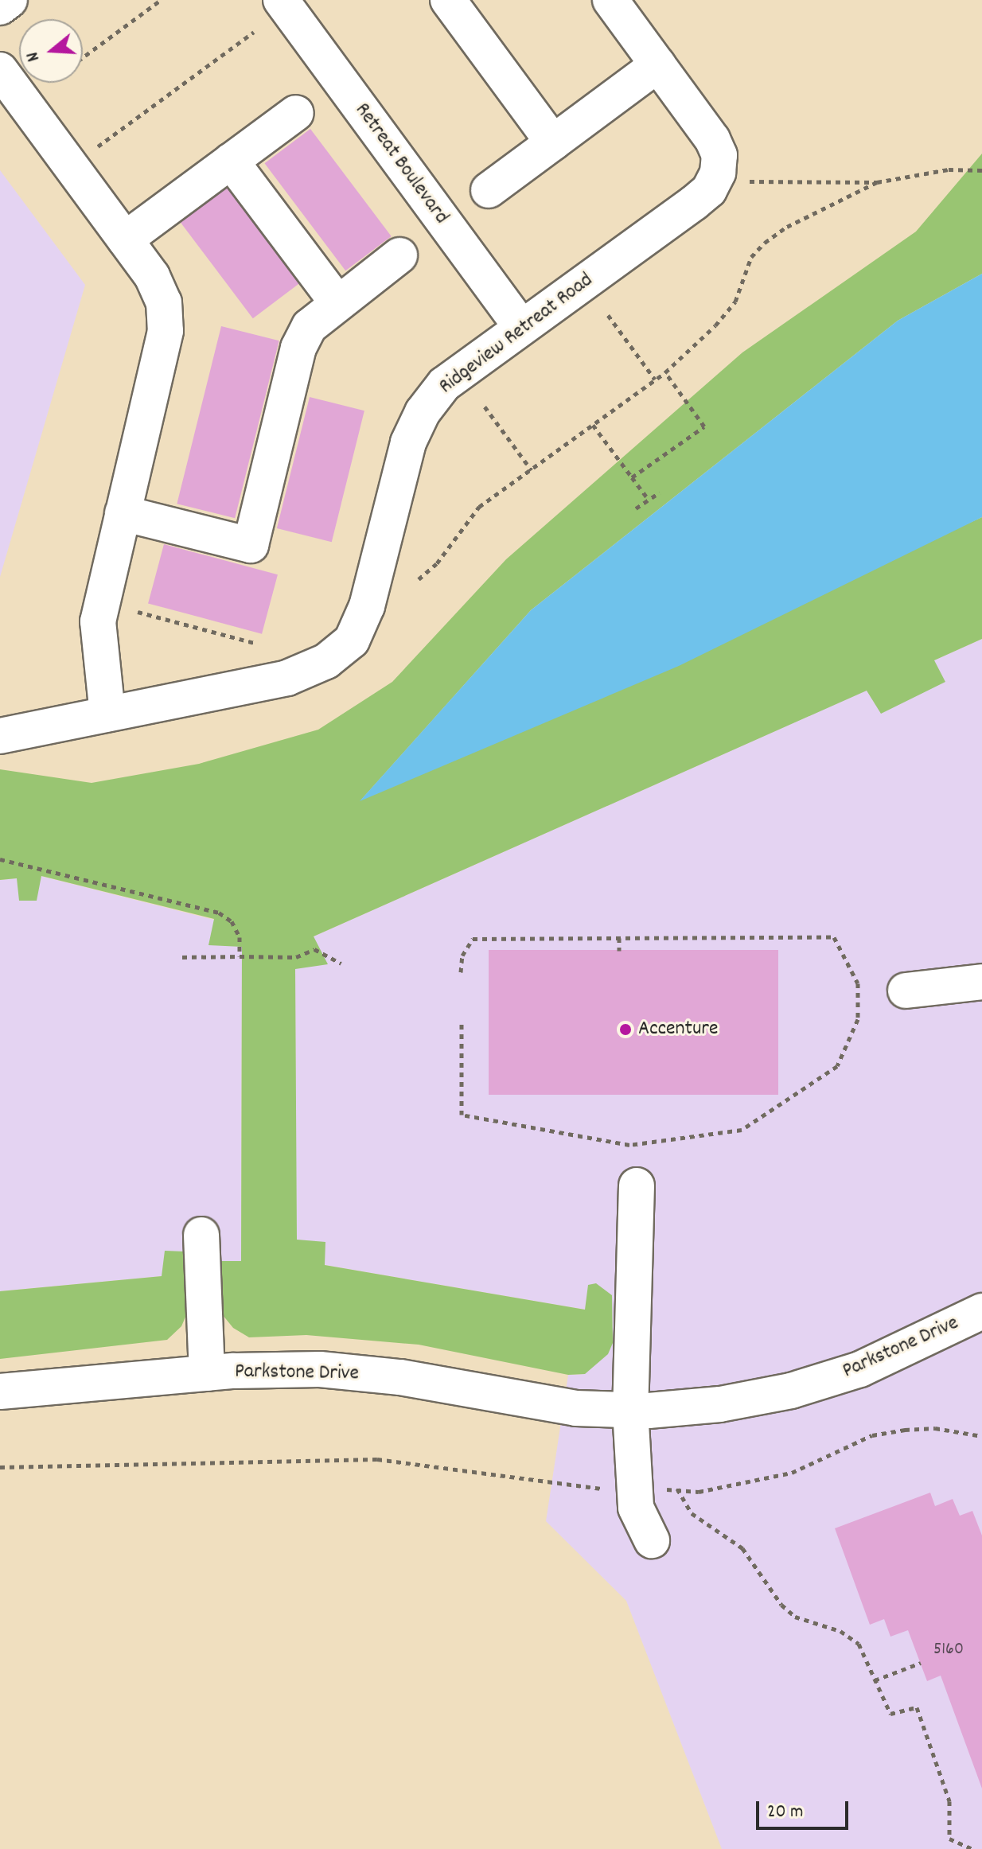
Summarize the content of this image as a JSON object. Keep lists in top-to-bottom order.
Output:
{
  "streets": {
    "street": ["Retreat Boulevard", "Ridgeview Retreat Road", "Parkstone Drive"]
  },
  "crossings": [
    ["Retreat Boulevard", "Ridgeview Retreat Road"]
  ],
  "places": ["Accenture"],
  "house_numbers": ["5160"],
  "scale_bar": "20 m",
  "north": "left"
}
